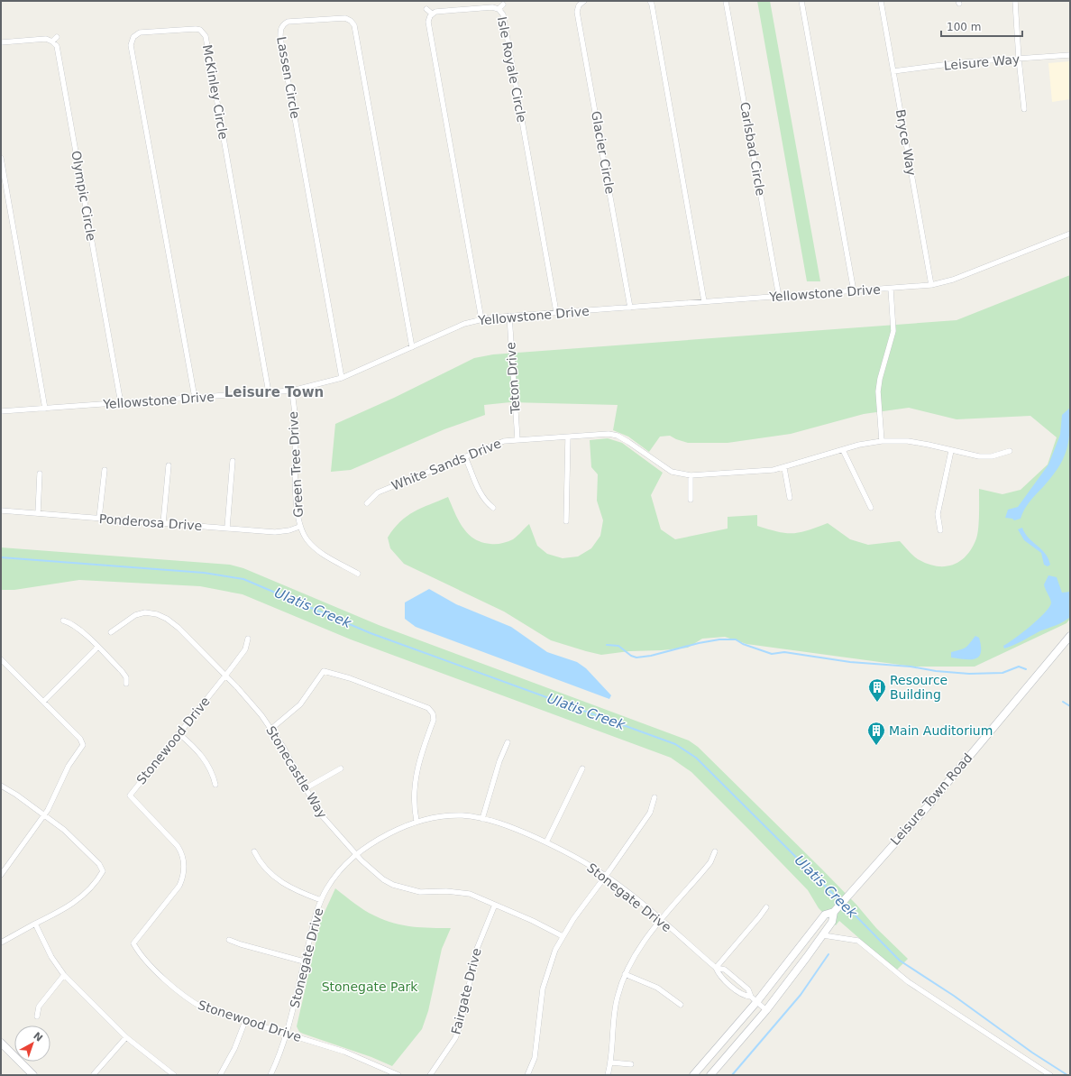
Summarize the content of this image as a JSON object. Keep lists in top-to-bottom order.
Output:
{
  "streets": {
    "main road": ["Leisure Town Road"],
    "street": [
      "Leisure Way",
      "Isle Royale Circle",
      "Lassen Circle",
      "McKinley Circle",
      "Bryce Way",
      "Carlsbad Circle",
      "Glacier Circle",
      "Olympic Circle",
      "Yellowstone Drive",
      "Teton Drive",
      "Green Tree Drive",
      "White Sands Drive",
      "Ponderosa Drive",
      "Stonewood Drive",
      "Stonecastle Way",
      "Stonegate Drive",
      "Fairgate Drive"
    ]
  },
  "crossings": [
    ["Leisure Way", "Bryce Way"],
    ["Isle Royale Circle", "Yellowstone Drive"],
    ["Lassen Circle", "Yellowstone Drive"],
    ["McKinley Circle", "Yellowstone Drive"],
    ["Bryce Way", "Yellowstone Drive"],
    ["Carlsbad Circle", "Yellowstone Drive"],
    ["Glacier Circle", "Yellowstone Drive"],
    ["Olympic Circle", "Yellowstone Drive"],
    ["Yellowstone Drive", "Teton Drive"],
    ["Yellowstone Drive", "Green Tree Drive"],
    ["Teton Drive", "White Sands Drive"],
    ["Green Tree Drive", "Ponderosa Drive"],
    ["Stonewood Drive", "Stonecastle Way"],
    ["Stonewood Drive", "Stonegate Drive"],
    ["Stonecastle Way", "Stonegate Drive"],
    ["Stonecastle Way", "Fairgate Drive"],
    ["Leisure Town Road", "Stonegate Drive"]
  ],
  "districts": ["Leisure Town"],
  "water": ["Ulatis Creek"],
  "parks": ["Stonegate Park"],
  "places": {
    "building": ["Resource Building", "Main Auditorium"]
  },
  "scale_bar": "100 m",
  "north": "top right"
}
